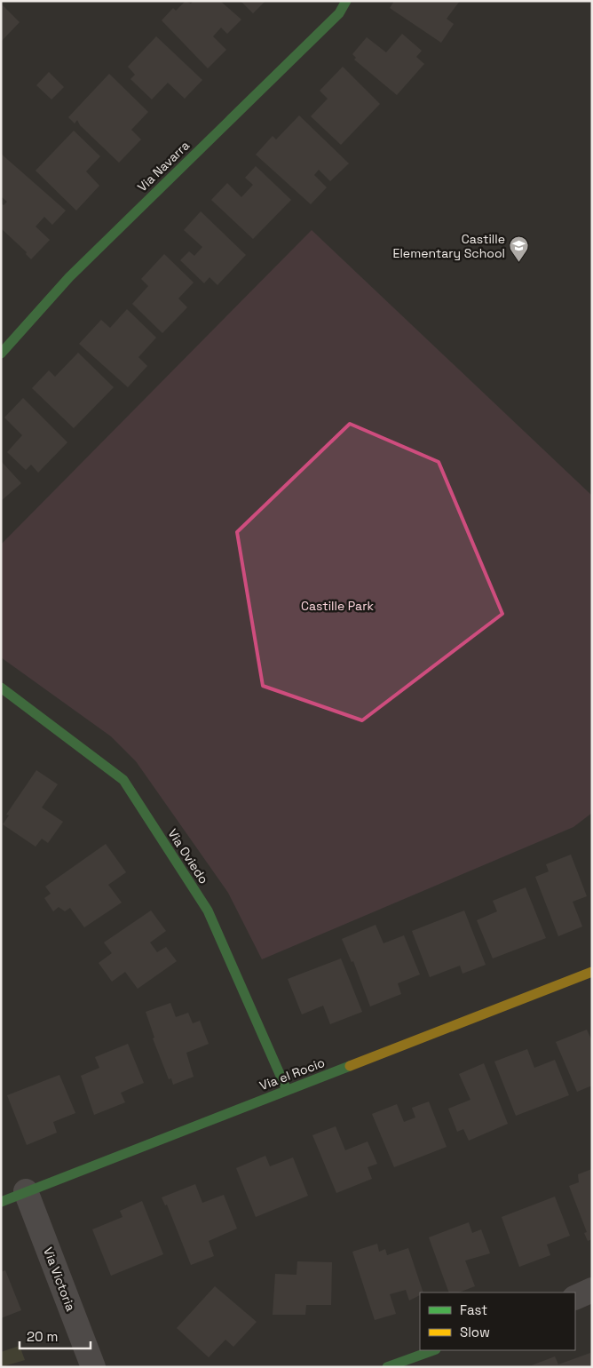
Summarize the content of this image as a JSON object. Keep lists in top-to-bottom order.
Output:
{
  "streets": {
    "street": [
      "Via Navarra",
      "Via Oviedo",
      "Via el Rocio",
      "Via Victoria"
    ]
  },
  "crossings": [
    ["Via Oviedo", "Via el Rocio"],
    ["Via el Rocio", "Via Victoria"]
  ],
  "parks": ["Castille Park"],
  "places": {
    "school or university": ["Castille Elementary School"]
  },
  "legend": ["Fast", "Slow"],
  "scale_bar": "20 m"
}
